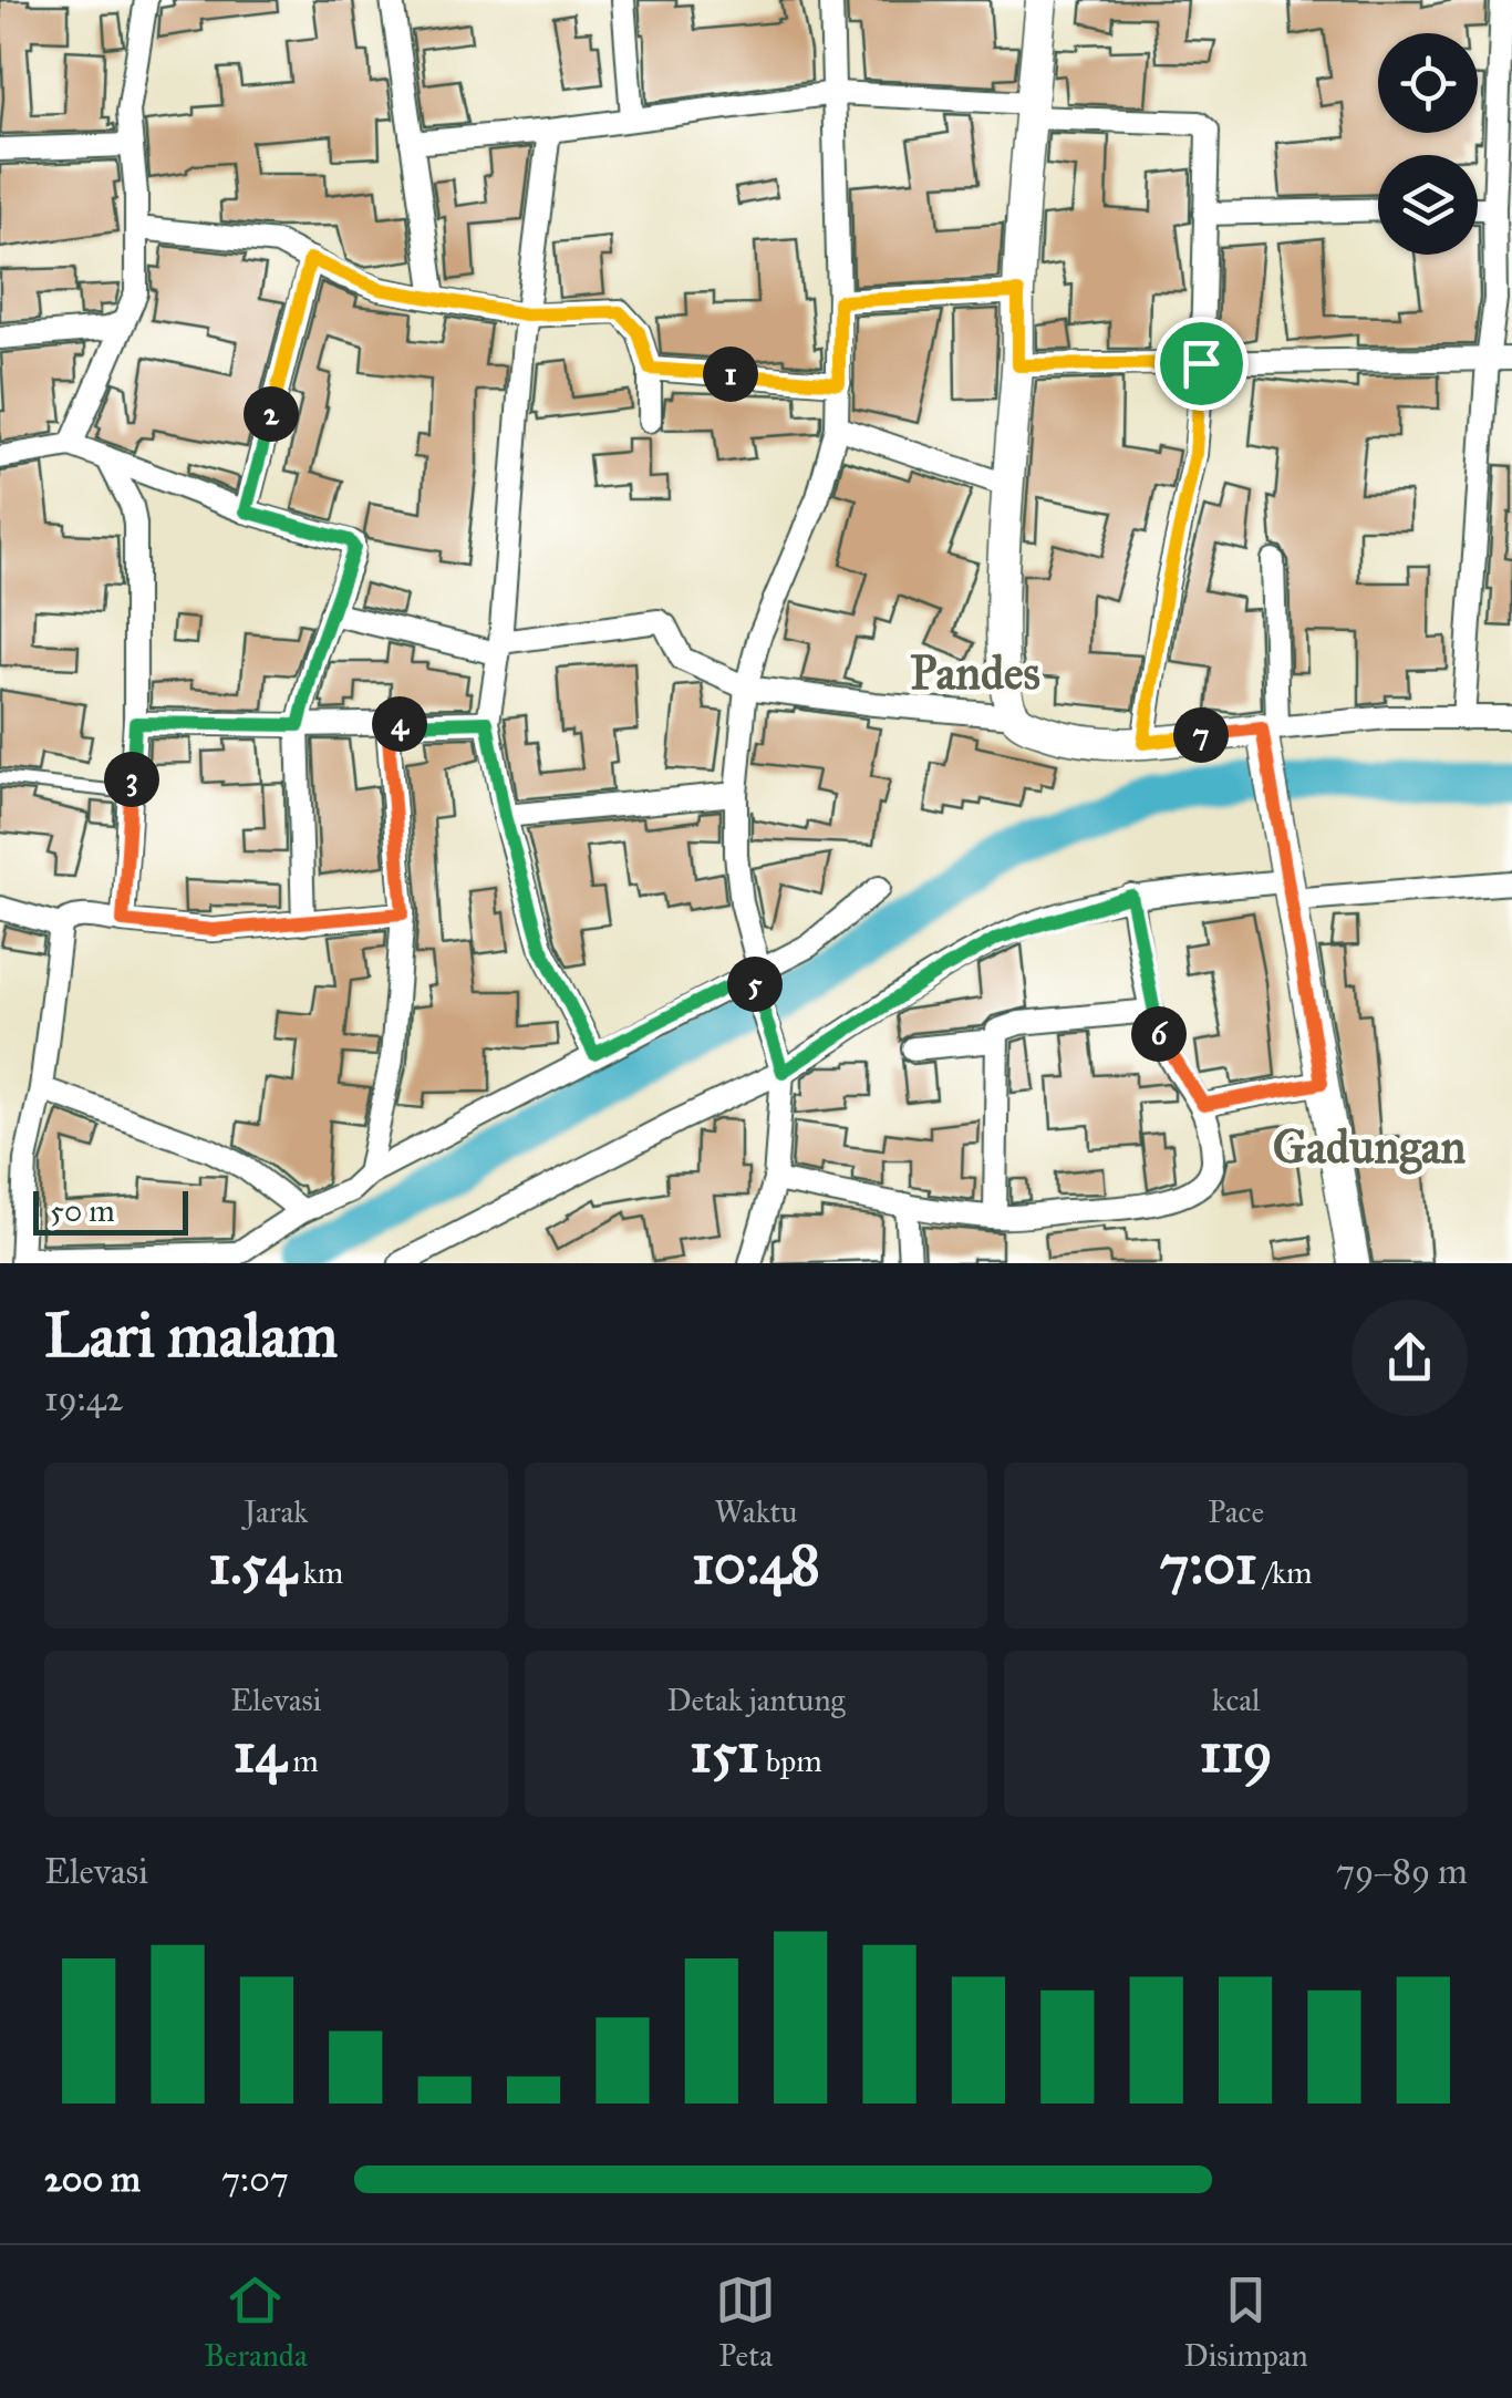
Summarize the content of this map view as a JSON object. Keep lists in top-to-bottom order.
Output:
{
  "districts": ["Pandes", "Gadungan"],
  "scale_bar": "50 m",
  "page": {
    "pins": [
      "1",
      "2",
      "4",
      "7",
      "3",
      "5",
      "6"
    ],
    "scale": "50 m",
    "heading": ["Lari malam", "19:42"],
    "stats": [
      ["Jarak", "1.54 km"],
      ["Waktu", "10:48"],
      ["Pace", "7:01 /km"],
      ["Elevasi", "14 m"],
      ["Detak jantung", "151 bpm"],
      ["kcal", "119"]
    ],
    "chart": ["Elevasi", "79–89 m"],
    "list": [
      {
        "name": "200 m",
        "note": "7:07"
      }
    ],
    "tabs": ["Beranda", "Peta", "Disimpan"]
  }
}
